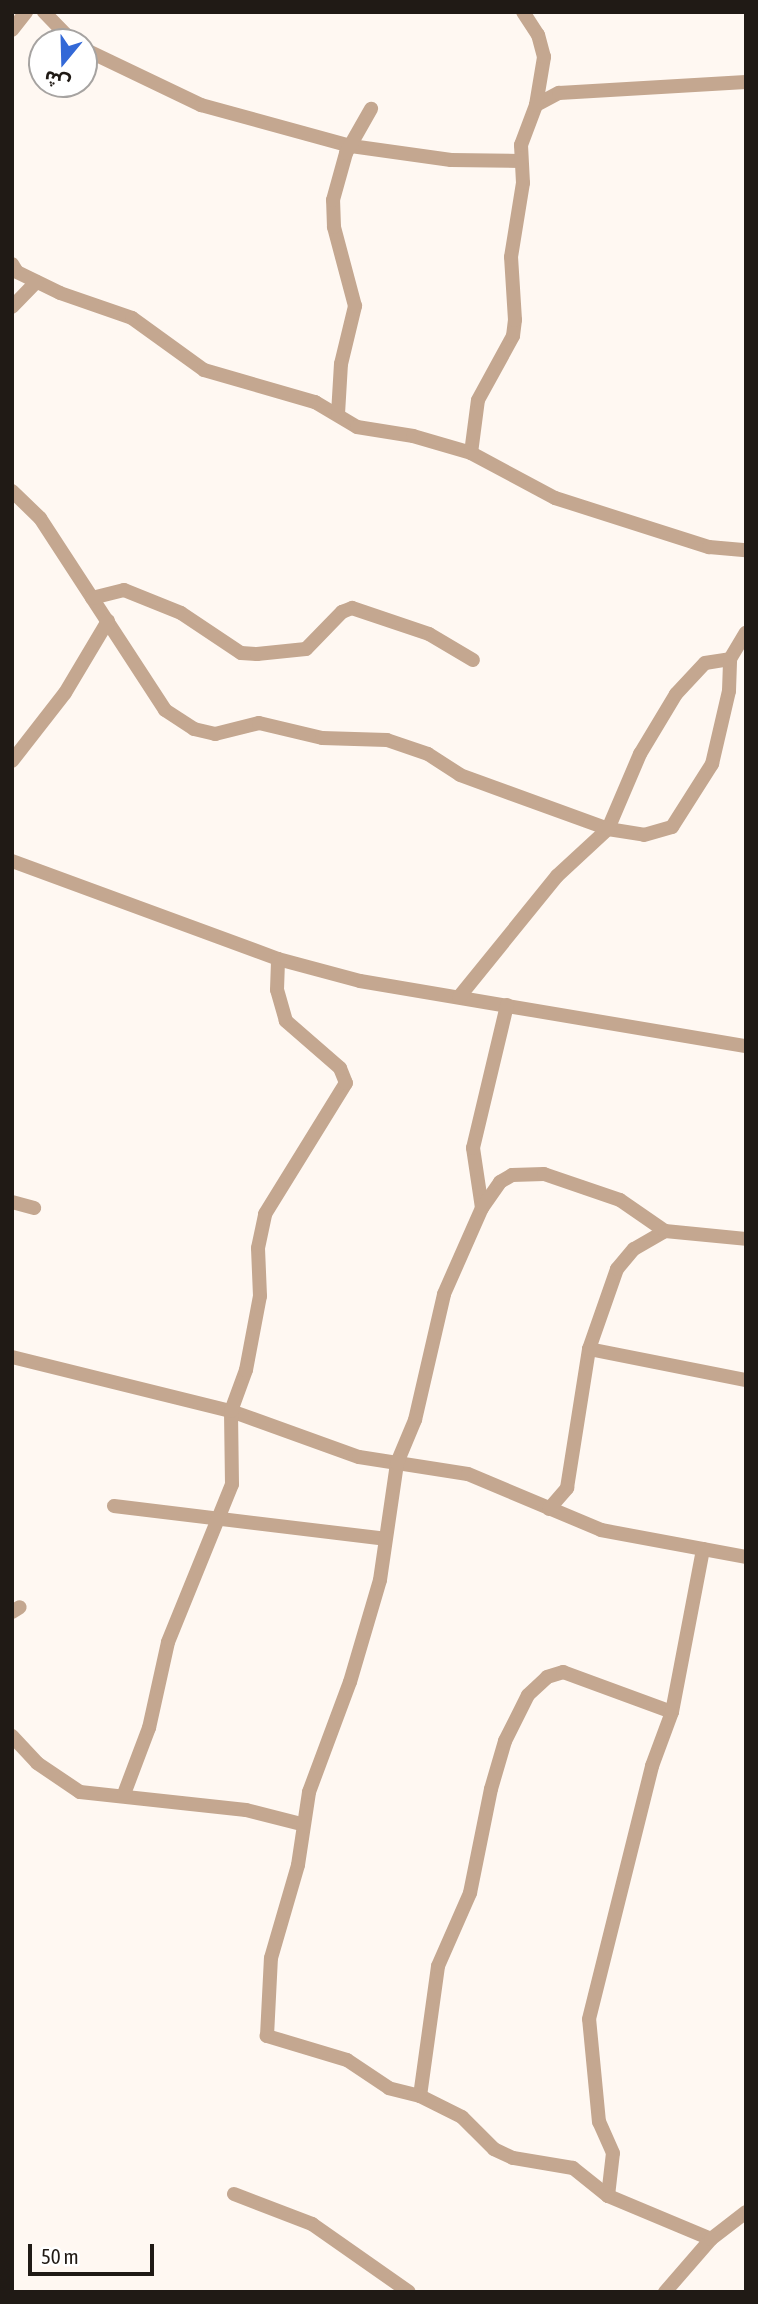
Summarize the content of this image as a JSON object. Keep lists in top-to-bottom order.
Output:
{
  "scale_bar": "50 m",
  "north": "bottom"
}
